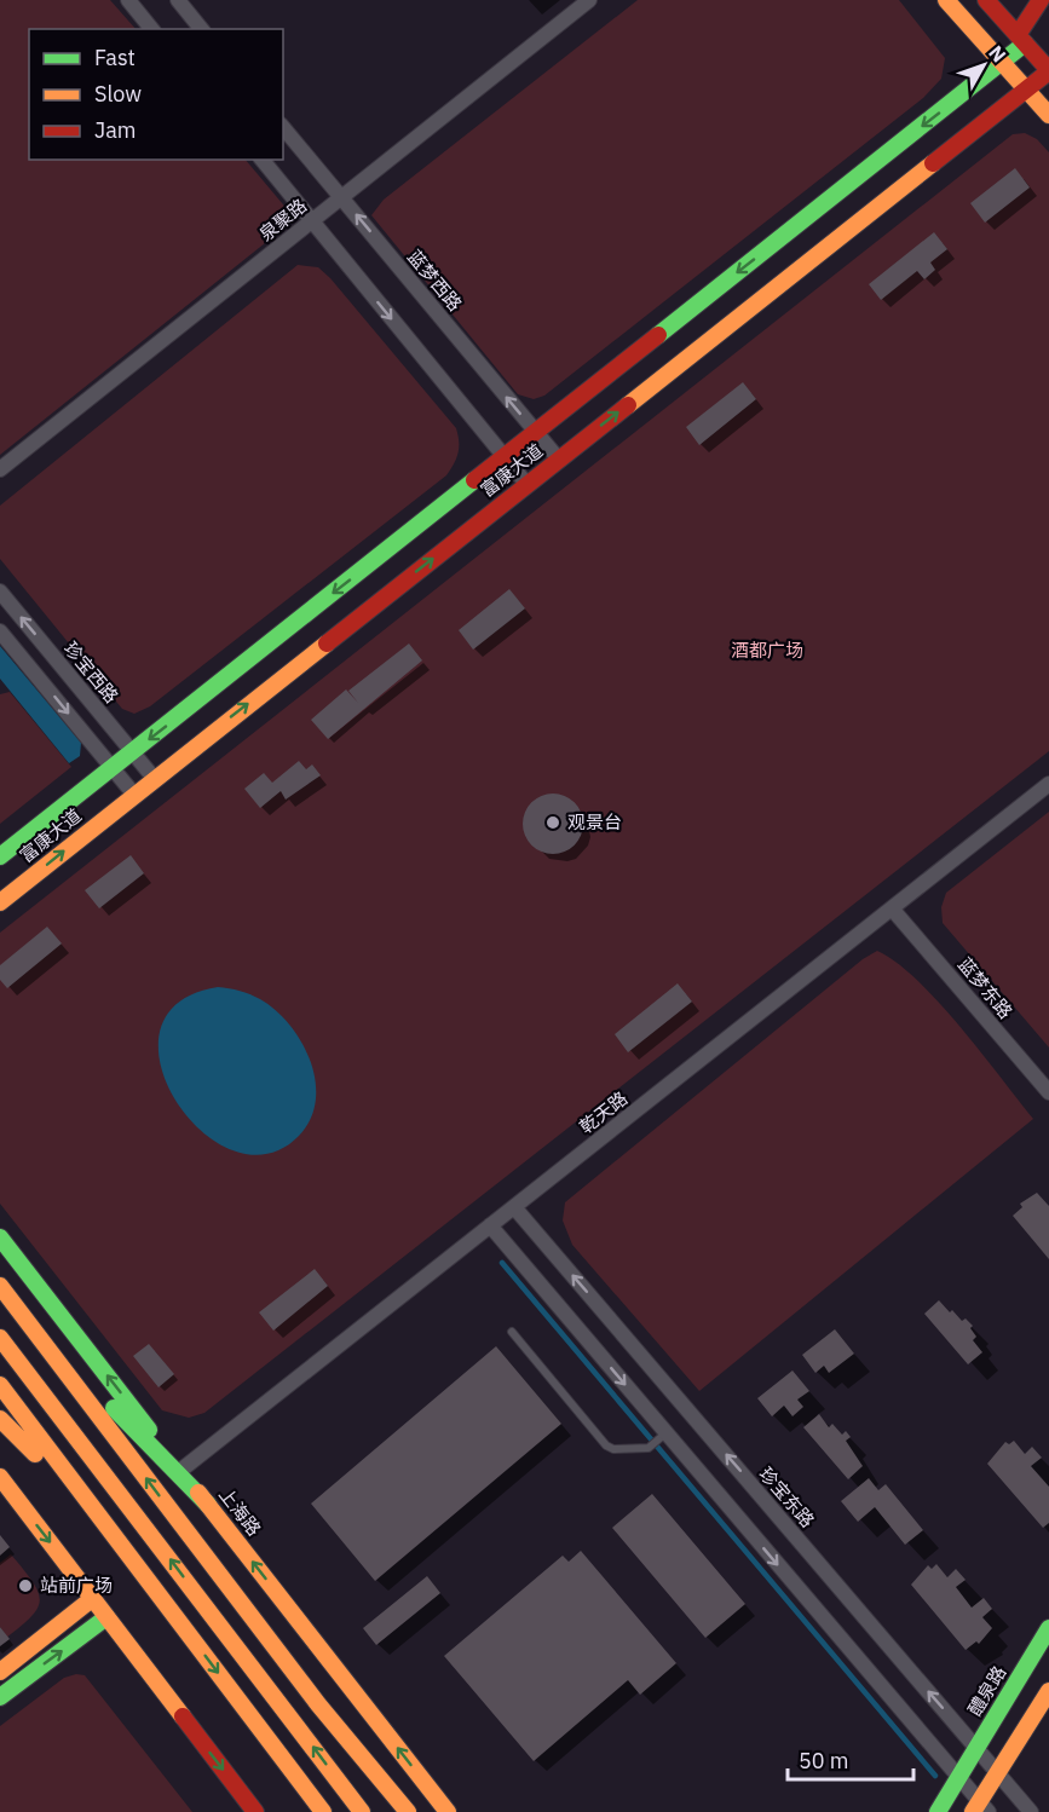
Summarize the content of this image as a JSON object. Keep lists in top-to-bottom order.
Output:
{
  "streets": {
    "main road": ["富康大道", "上海路", "醴泉路"],
    "street": [
      "泉聚路",
      "蓝梦西路",
      "珍宝西路",
      "蓝梦东路",
      "乾天路",
      "珍宝东路"
    ]
  },
  "crossings": [
    ["泉聚路", "蓝梦西路"],
    ["蓝梦西路", "富康大道"],
    ["富康大道", "珍宝西路"],
    ["蓝梦东路", "乾天路"],
    ["乾天路", "珍宝东路"],
    ["乾天路", "上海路"],
    ["珍宝东路", "醴泉路"]
  ],
  "parks": ["酒都广场"],
  "places": ["观景台", "站前广场"],
  "legend": ["Fast", "Slow", "Jam"],
  "scale_bar": "50 m",
  "north": "top right"
}
